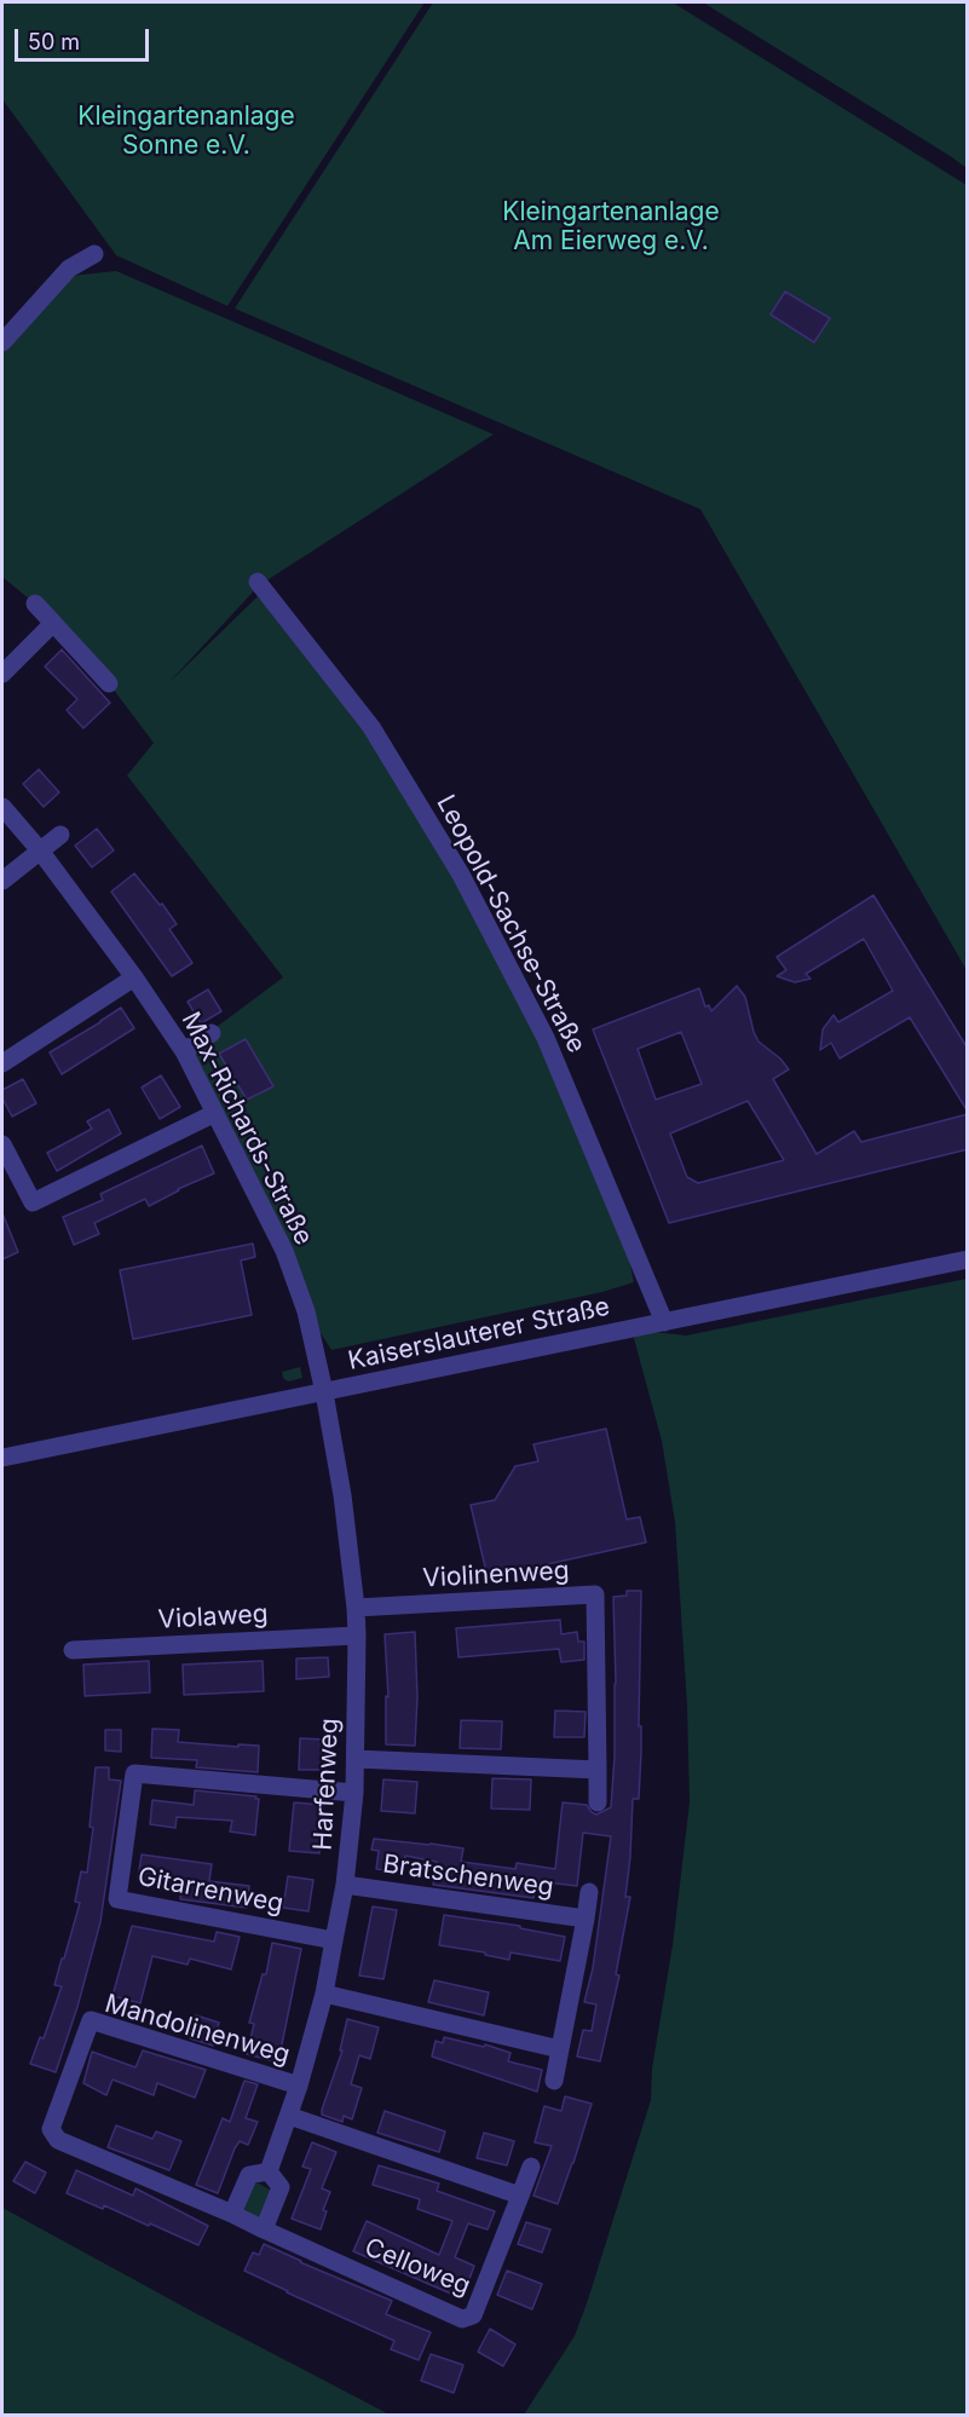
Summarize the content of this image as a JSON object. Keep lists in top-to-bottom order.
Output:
{
  "streets": {
    "street": [
      "Leopold-Sachse-Straße",
      "Max-Richards-Straße",
      "Kaiserslauterer Straße",
      "Violinenweg",
      "Violaweg",
      "Harfenweg",
      "Bratschenweg",
      "Gitarrenweg",
      "Mandolinenweg",
      "Celloweg"
    ]
  },
  "crossings": [
    ["Leopold-Sachse-Straße", "Kaiserslauterer Straße"],
    ["Max-Richards-Straße", "Kaiserslauterer Straße"],
    ["Max-Richards-Straße", "Harfenweg"],
    ["Kaiserslauterer Straße", "Harfenweg"],
    ["Violinenweg", "Harfenweg"],
    ["Violaweg", "Harfenweg"],
    ["Harfenweg", "Bratschenweg"],
    ["Harfenweg", "Gitarrenweg"],
    ["Harfenweg", "Mandolinenweg"]
  ],
  "parks": ["Kleingartenanlage Sonne e.V.", "Kleingartenanlage Am Eierweg e.V."],
  "scale_bar": "50 m"
}
